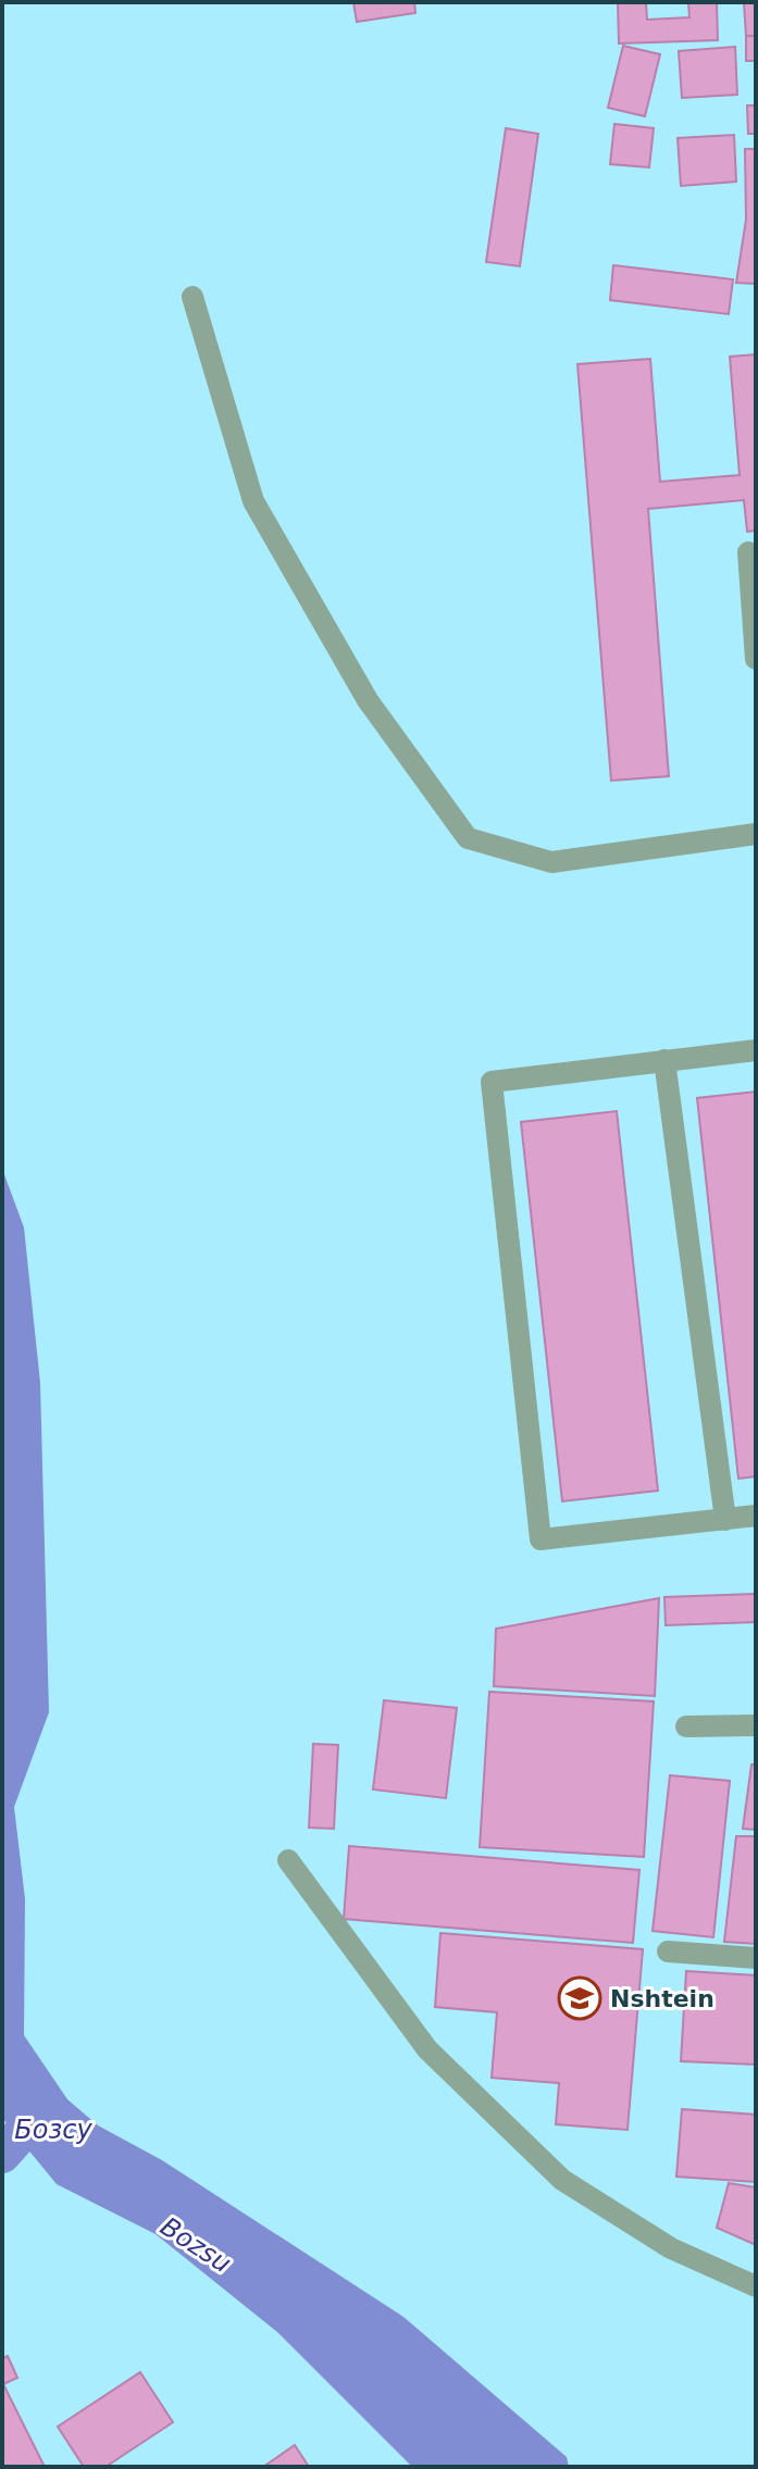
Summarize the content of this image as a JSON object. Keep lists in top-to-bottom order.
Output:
{
  "water": ["Бозсу", "Bozsu"],
  "places": {
    "school or university": ["Nshtein"]
  }
}
